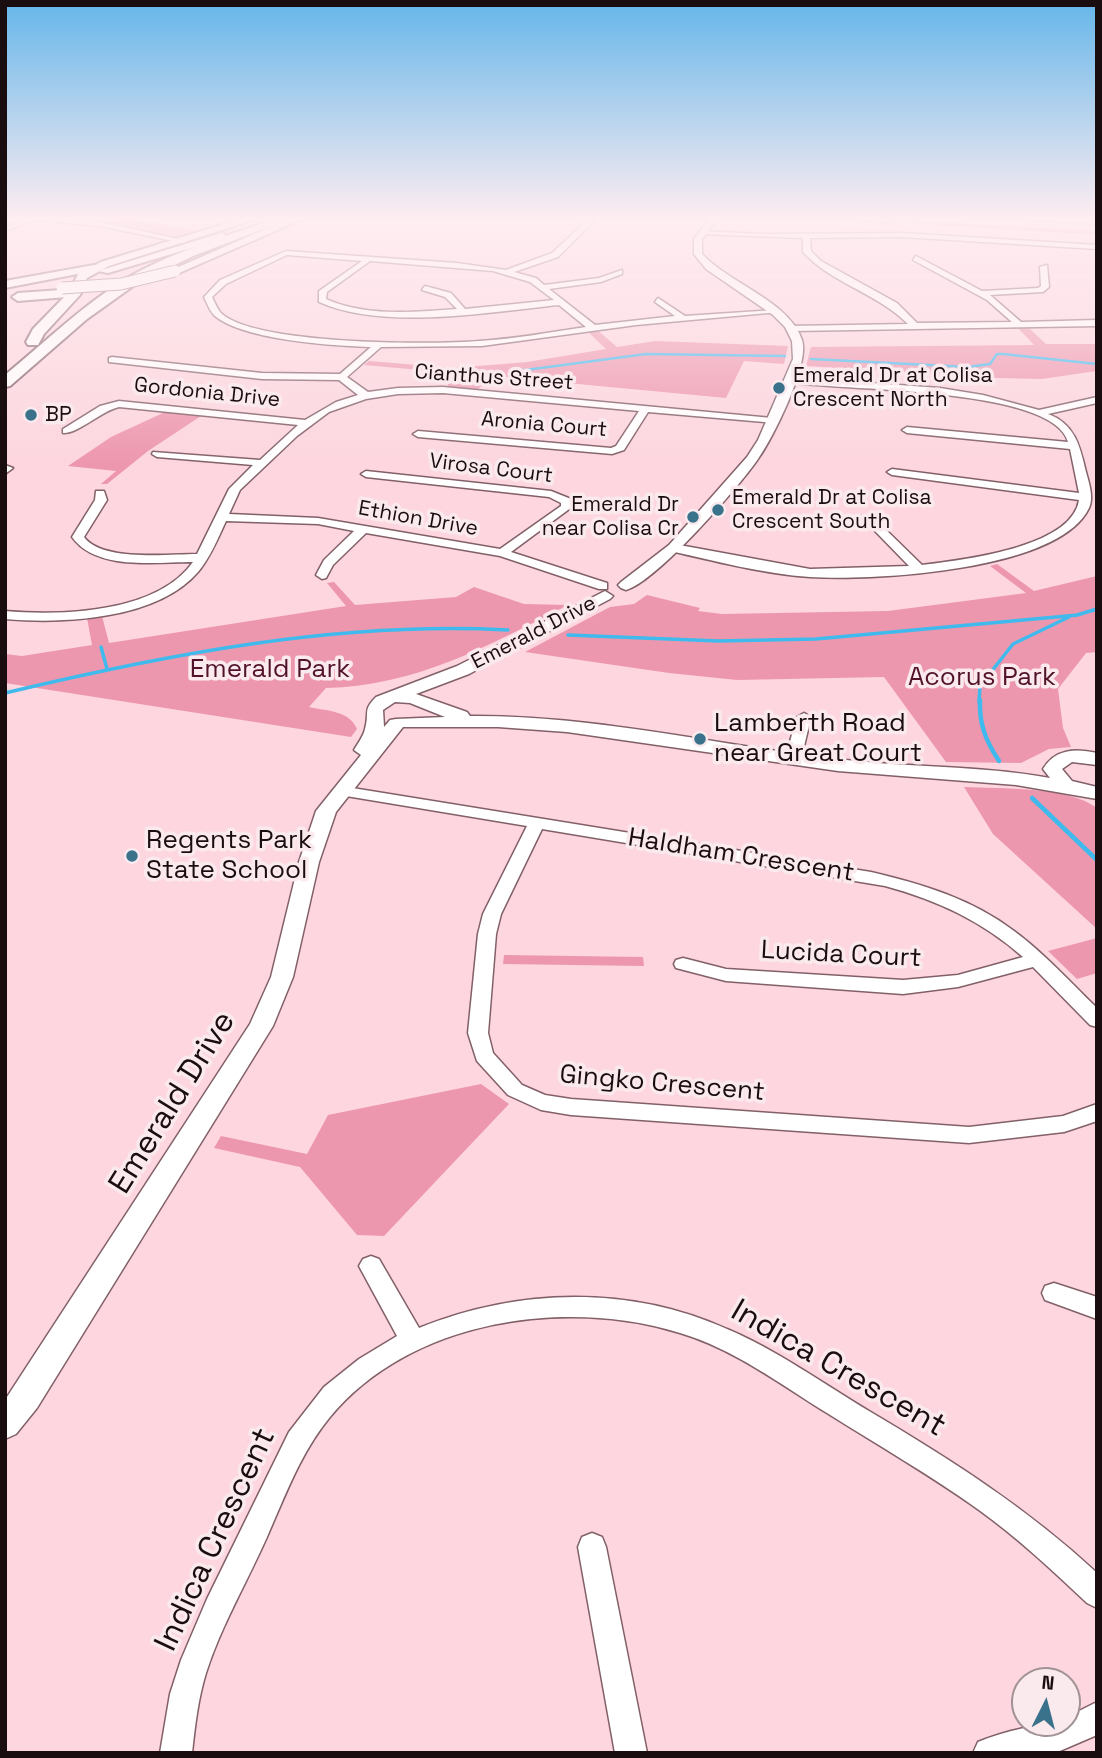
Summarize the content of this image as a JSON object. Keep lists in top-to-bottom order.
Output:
{
  "streets": {
    "street": [
      "Cianthus Street",
      "Gordonia Drive",
      "Aronia Court",
      "Virosa Court",
      "Ethion Drive",
      "Emerald Drive",
      "Haldham Crescent",
      "Lucida Court",
      "Gingko Crescent",
      "Indica Crescent"
    ]
  },
  "crossings": [
    ["Cianthus Street", "Gordonia Drive"],
    ["Cianthus Street", "Aronia Court"],
    ["Cianthus Street", "Ethion Drive"],
    ["Cianthus Street", "Emerald Drive"],
    ["Virosa Court", "Ethion Drive"],
    ["Ethion Drive", "Emerald Drive"],
    ["Emerald Drive", "Haldham Crescent"],
    ["Haldham Crescent", "Lucida Court"],
    ["Haldham Crescent", "Gingko Crescent"]
  ],
  "parks": ["Emerald Park", "Acorus Park"],
  "places": [
    "Emerald Dr at Colisa Crescent North",
    "BP",
    "Emerald Dr at Colisa Crescent South",
    "Emerald Dr near Colisa Cr",
    "Lamberth Road near Great Court",
    "Regents Park State School"
  ],
  "north": "top"
}
